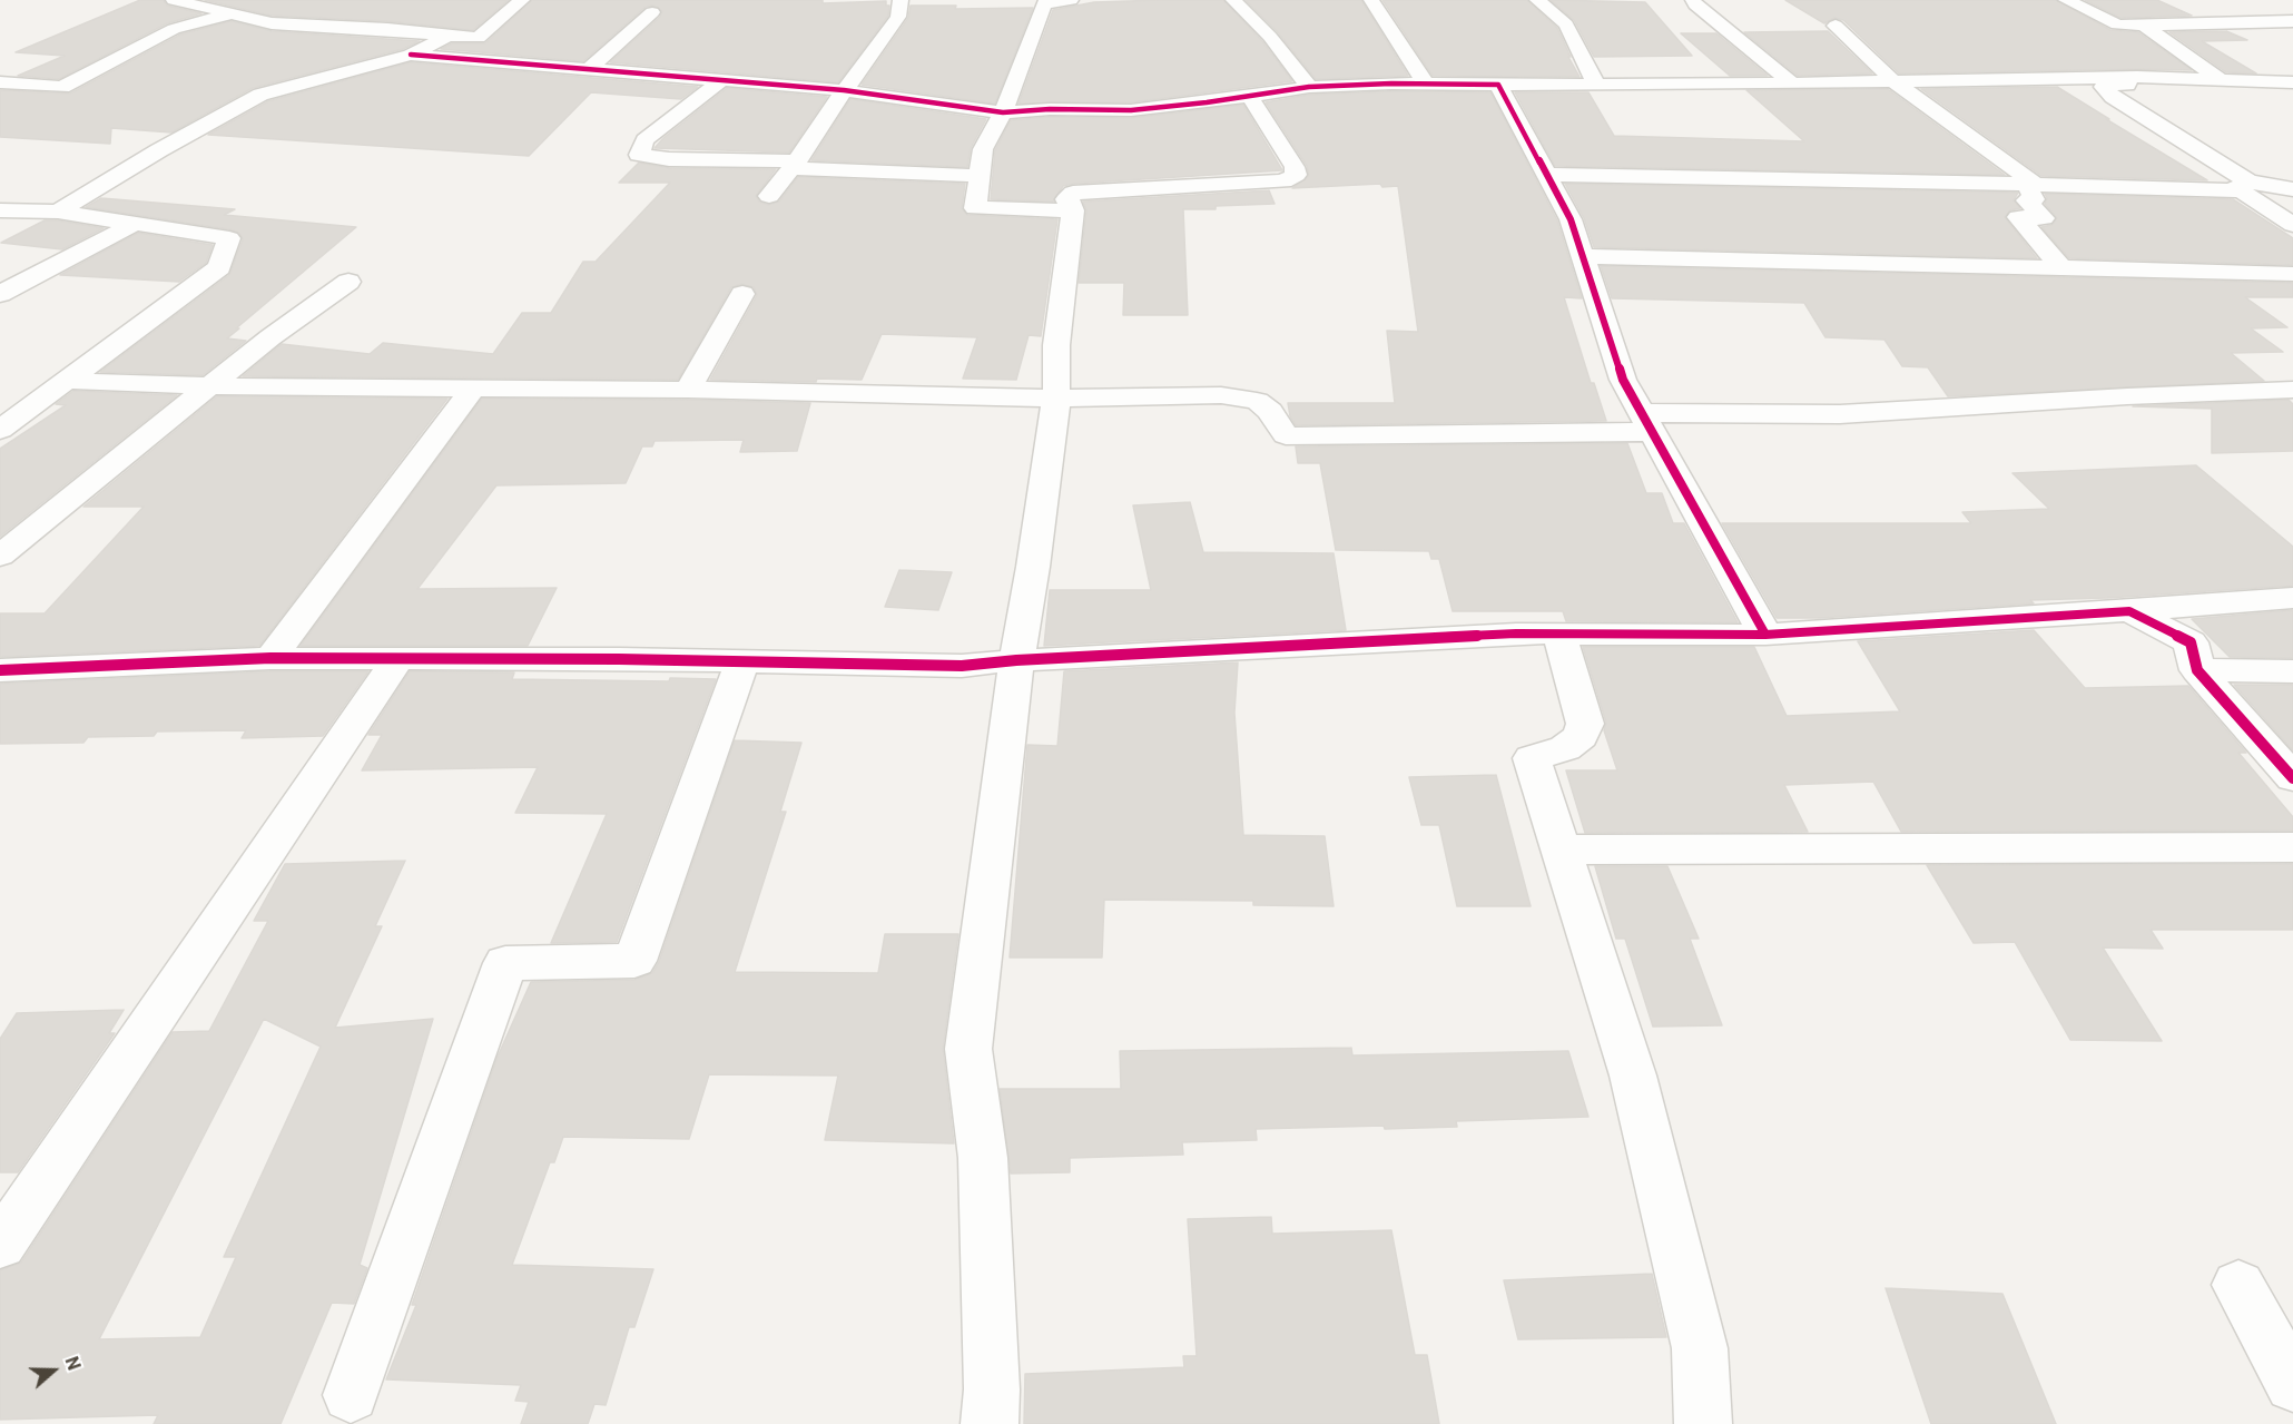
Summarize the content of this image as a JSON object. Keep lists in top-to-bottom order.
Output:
{
  "north": "right"
}
